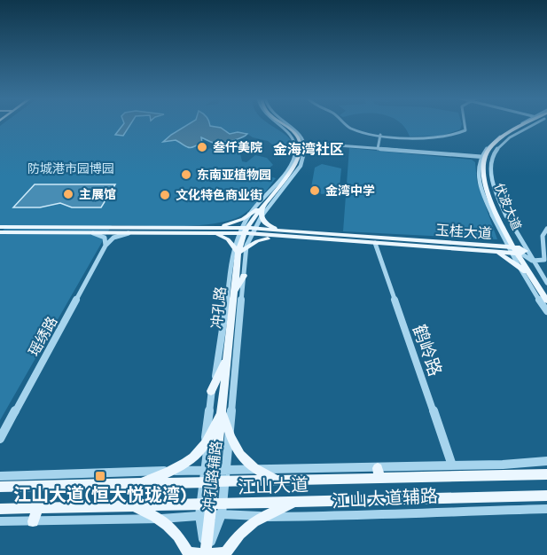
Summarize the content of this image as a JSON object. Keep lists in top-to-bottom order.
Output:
{
  "streets": {
    "main road": [
      "伏波大道",
      "玉桂大道",
      "冲孔路",
      "江山大道"
    ],
    "street": [
      "瑶绣路",
      "鹤岭路",
      "冲孔路辅路",
      "江山大道辅路"
    ]
  },
  "crossings": [
    ["伏波大道", "玉桂大道"],
    ["玉桂大道", "冲孔路"],
    ["玉桂大道", "鹤岭路"],
    ["玉桂大道", "冲孔路辅路"],
    ["冲孔路", "冲孔路辅路"],
    ["冲孔路", "江山大道"],
    ["冲孔路", "江山大道辅路"],
    ["鹤岭路", "江山大道辅路"],
    ["冲孔路辅路", "江山大道辅路"],
    ["江山大道", "江山大道辅路"]
  ],
  "districts": ["金海湾社区"],
  "parks": ["防城港市园博园"],
  "places": {
    "other": [
      "叁仟美院",
      "东南亚植物园",
      "金湾中学",
      "主展馆",
      "文化特色商业街"
    ],
    "transit": ["江山大道(恒大悦珑湾)"]
  }
}
